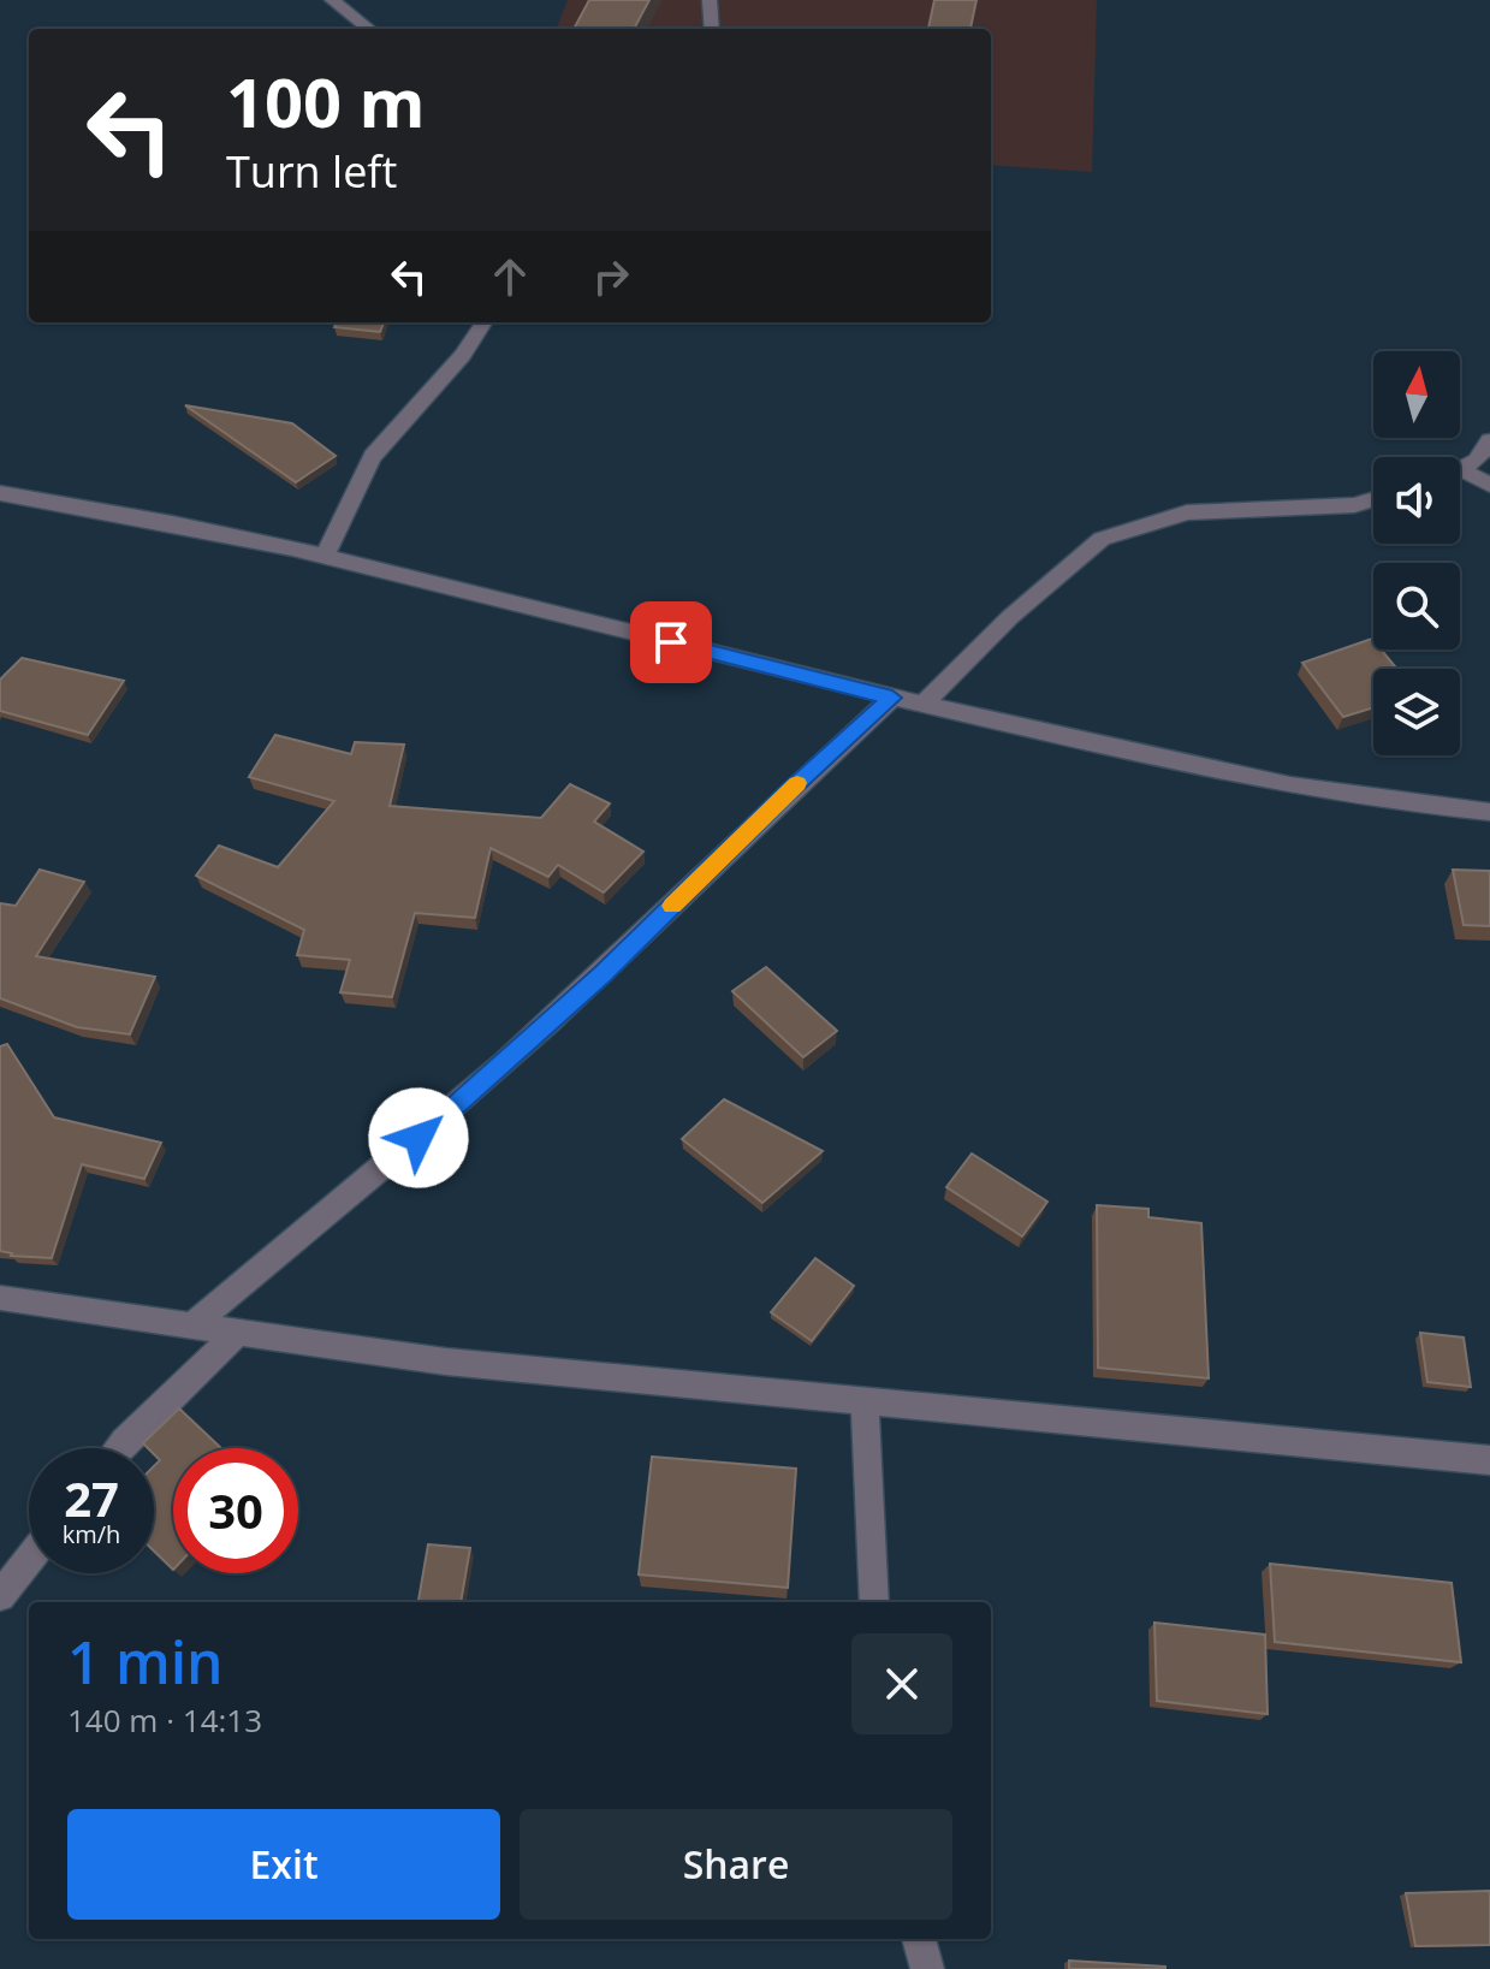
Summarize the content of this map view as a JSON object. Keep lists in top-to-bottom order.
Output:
{
  "north": "top",
  "page": {
    "turn": ["100 m", "Turn left"],
    "speed": "27 km/h",
    "limit": "30",
    "heading": ["1 min", "140 m · 14:13"],
    "buttons": ["Exit", "Share"]
  }
}
